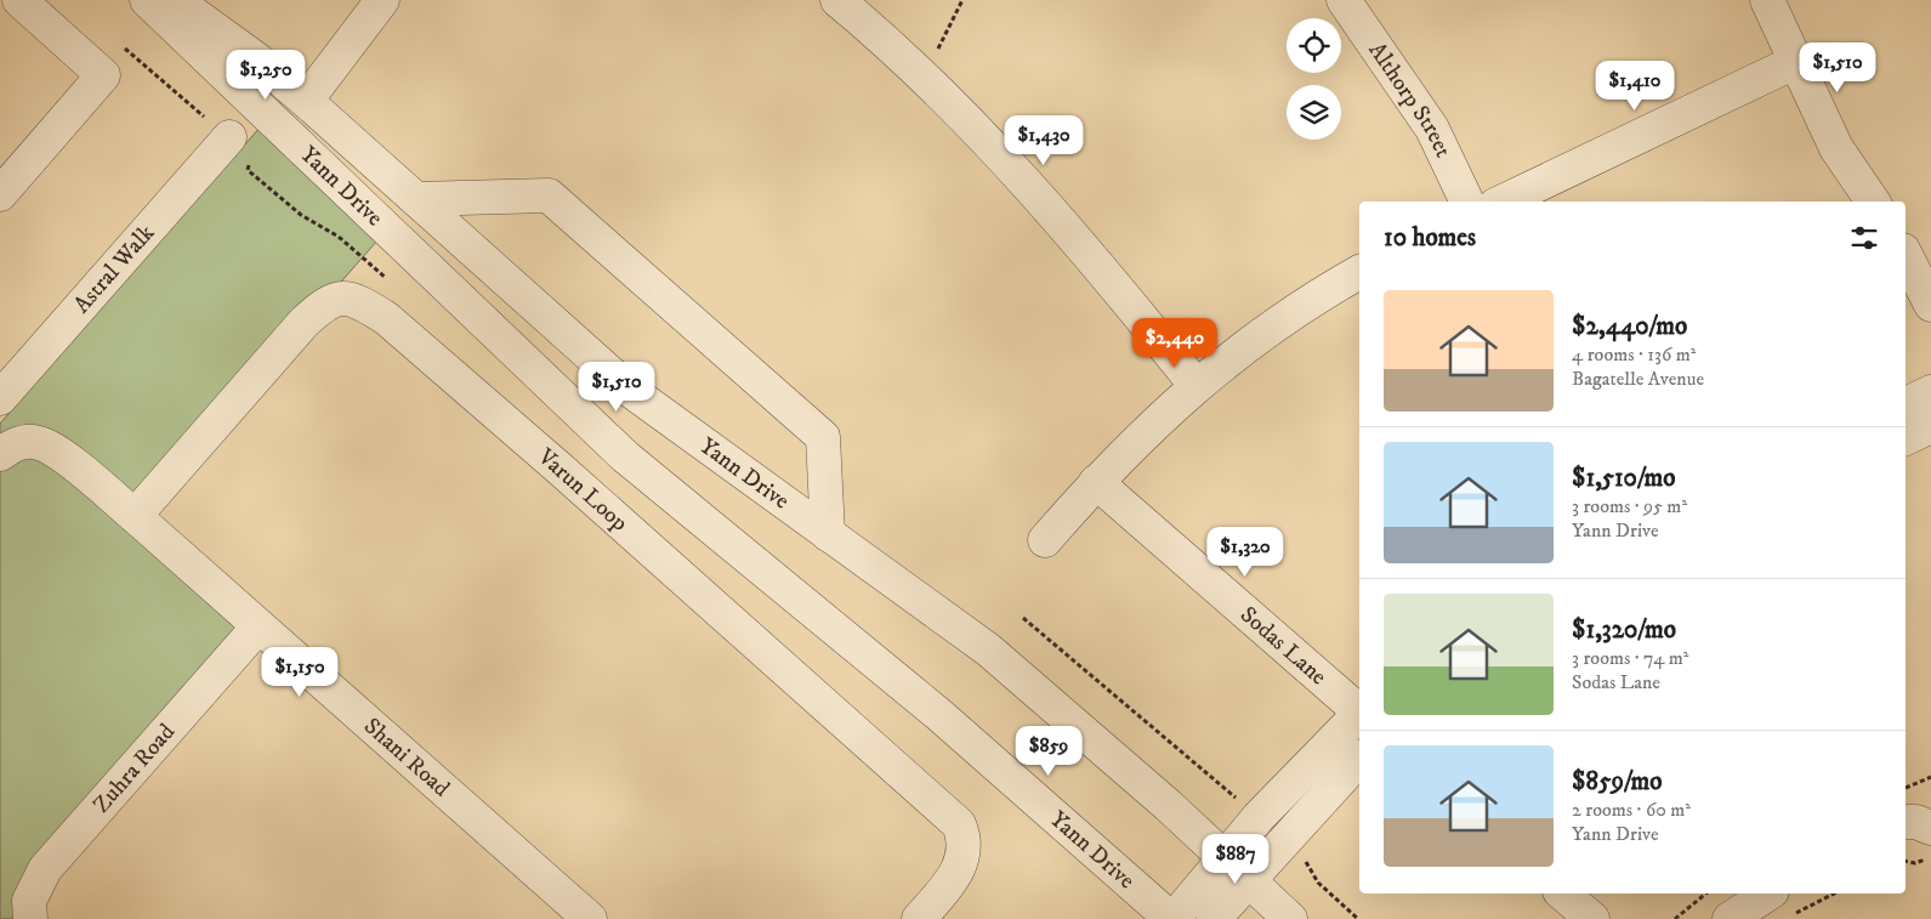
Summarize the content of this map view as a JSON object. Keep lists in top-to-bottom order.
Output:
{
  "streets": {
    "street": [
      "Althorp Street",
      "Yann Drive",
      "Astral Walk",
      "Varun Loop",
      "Sodas Lane",
      "Shani Road",
      "Zuhra Road"
    ]
  },
  "crossings": [
    ["Varun Loop", "Shani Road"],
    ["Shani Road", "Zuhra Road"]
  ],
  "page": {
    "price": [
      "$1,510",
      "$1,250",
      "$1,410",
      "$1,430",
      "$2,440",
      "$1,510",
      "$1,320",
      "$1,150",
      "$859",
      "$887"
    ],
    "heading": "10 homes",
    "list": [
      {
        "name": "$2,440/mo",
        "note": "4 rooms · 136 m² · Bagatelle Avenue"
      },
      {
        "name": "$1,510/mo",
        "note": "3 rooms · 95 m² · Yann Drive"
      },
      {
        "name": "$1,320/mo",
        "note": "3 rooms · 74 m² · Sodas Lane"
      },
      {
        "name": "$859/mo",
        "note": "2 rooms · 60 m² · Yann Drive"
      }
    ]
  }
}
